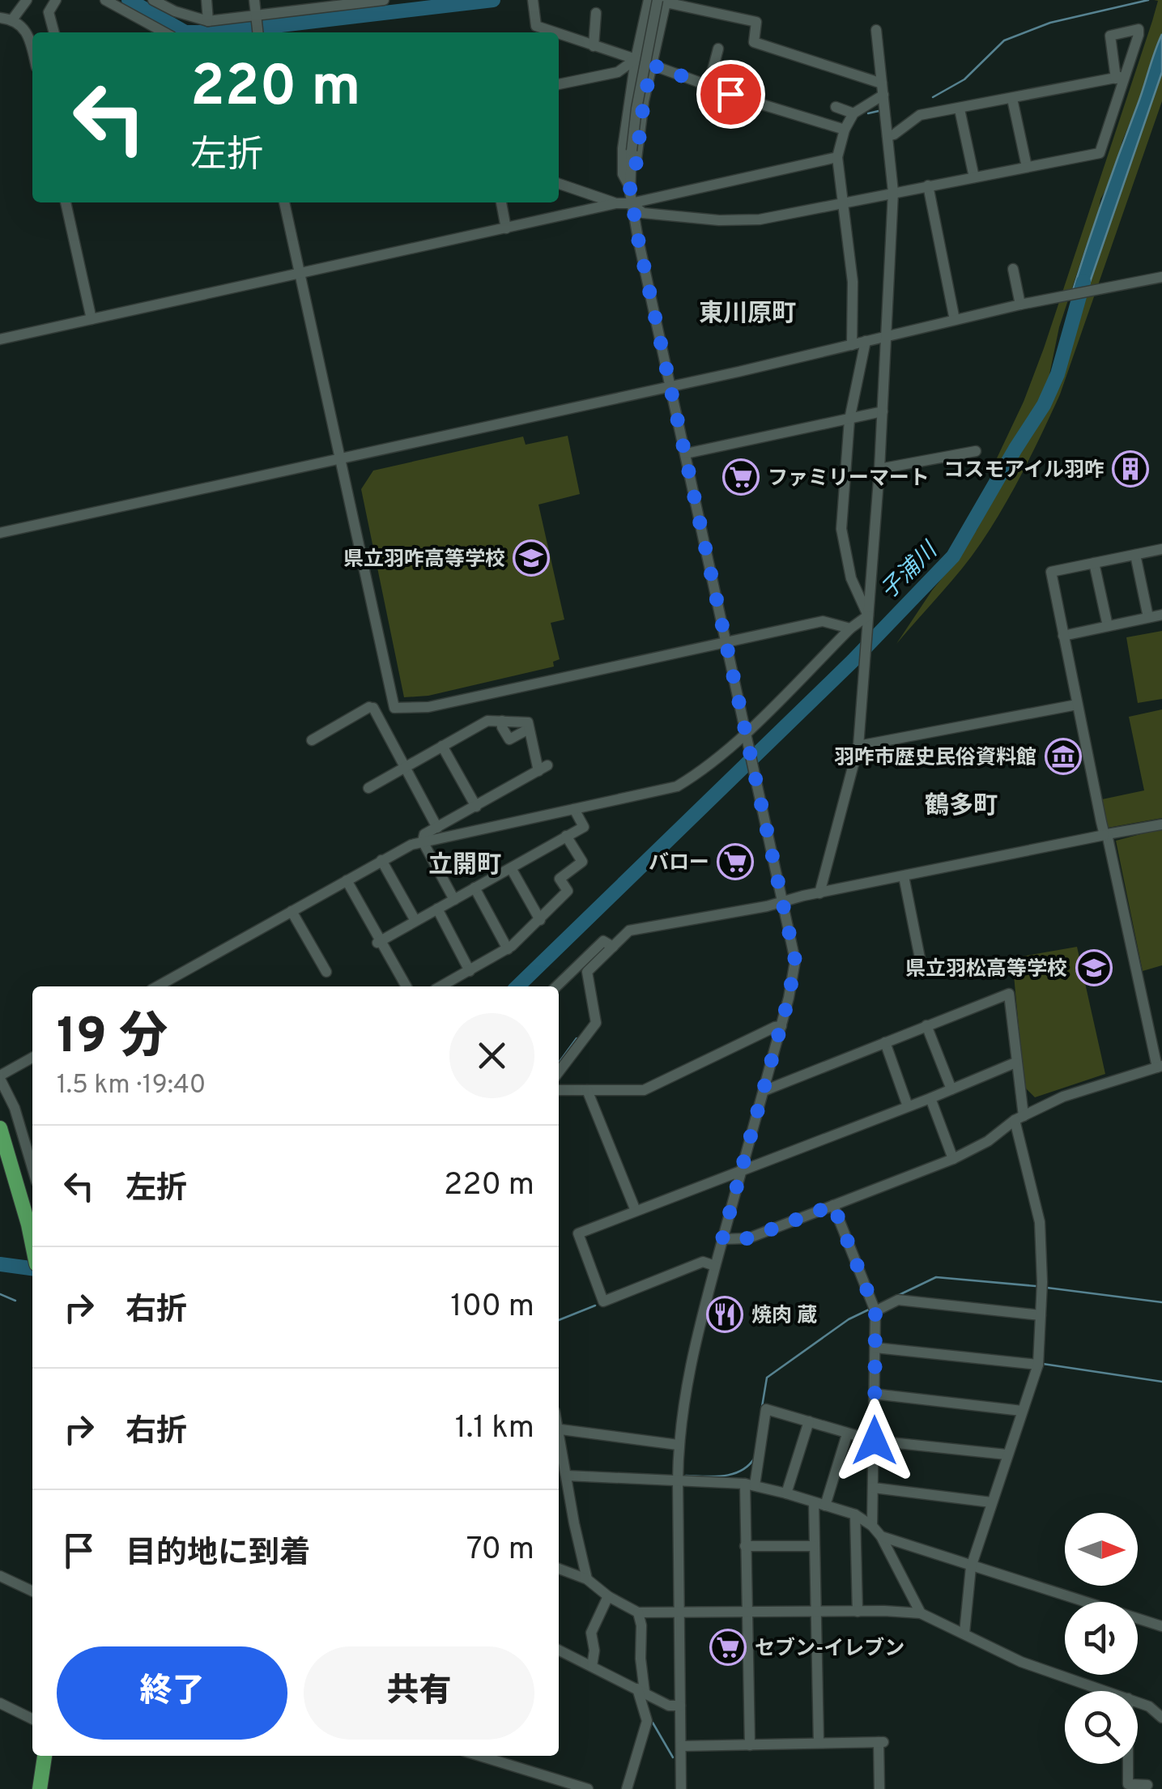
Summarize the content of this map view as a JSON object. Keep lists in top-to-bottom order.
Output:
{
  "districts": ["東川原町", "鶴多町", "立開町"],
  "water": ["子浦川"],
  "places": {
    "building": ["コスモアイル羽咋"],
    "supermarket": ["ファミリーマート", "バロー", "セブン-イレブン"],
    "school or university": ["県立羽咋高等学校", "県立羽松高等学校"],
    "museum": ["羽咋市歴史民俗資料館"],
    "restaurant": ["焼肉 蔵"]
  },
  "north": "right",
  "page": {
    "turn": ["220 m", "左折"],
    "heading": ["19 分", "1.5 km · 19:40"],
    "list": [
      {
        "name": "左折",
        "value": "220 m"
      },
      {
        "name": "右折",
        "value": "100 m"
      },
      {
        "name": "右折",
        "value": "1.1 km"
      },
      {
        "name": "目的地に到着",
        "value": "70 m"
      }
    ],
    "buttons": ["終了", "共有"]
  }
}
